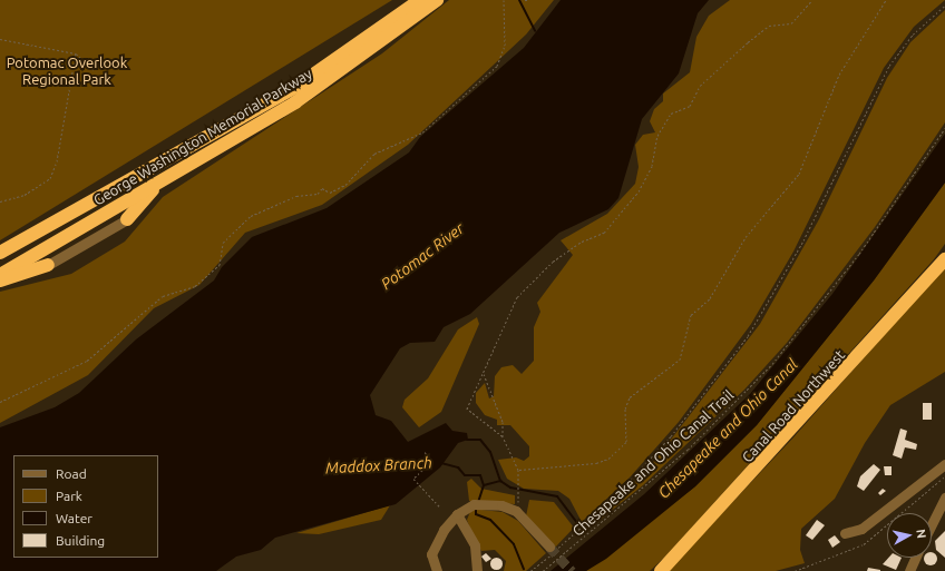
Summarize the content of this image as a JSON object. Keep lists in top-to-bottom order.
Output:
{
  "streets": {
    "highway": ["George Washington Memorial Parkway", "Canal Road Northwest"],
    "path": ["Chesapeake and Ohio Canal Trail"]
  },
  "water": ["Potomac River", "Chesapeake and Ohio Canal", "Maddox Branch"],
  "parks": ["Potomac Overlook Regional Park"],
  "legend": [
    "Road",
    "Park",
    "Water",
    "Building"
  ],
  "north": "right"
}
